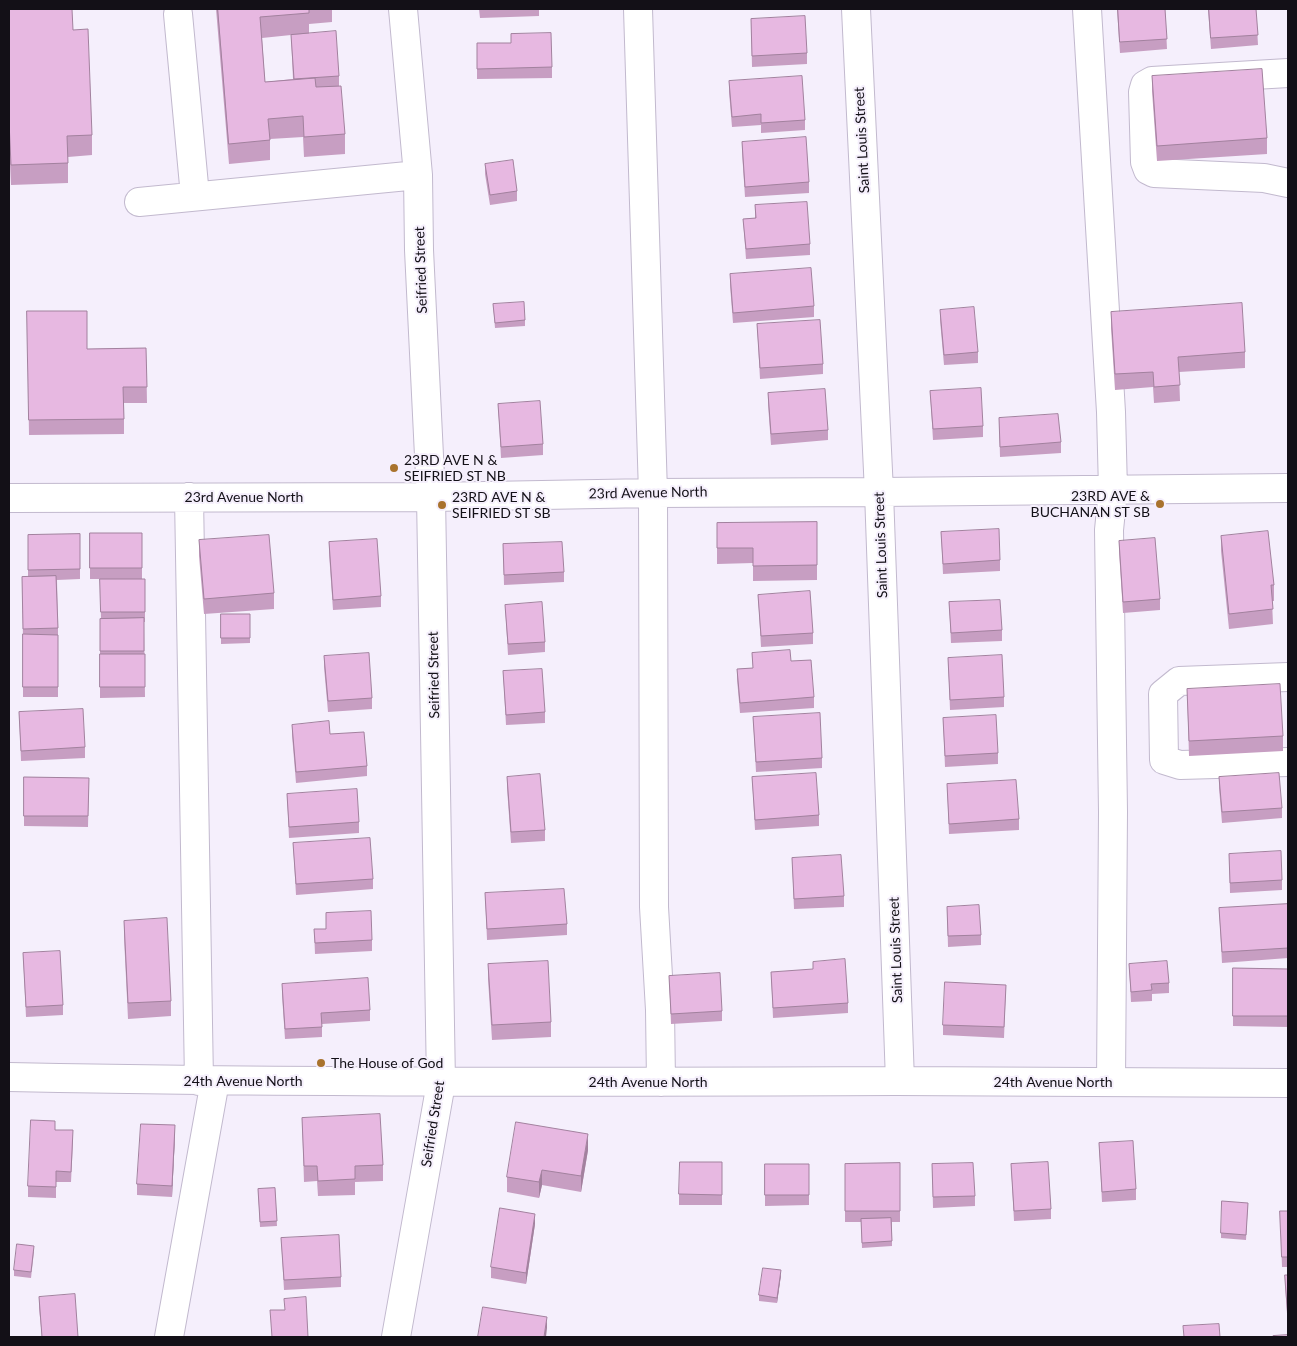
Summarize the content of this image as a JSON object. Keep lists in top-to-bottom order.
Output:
{
  "streets": {
    "street": [
      "Saint Louis Street",
      "Seifried Street",
      "23rd Avenue North",
      "24th Avenue North"
    ]
  },
  "crossings": [
    ["Saint Louis Street", "23rd Avenue North"],
    ["Saint Louis Street", "24th Avenue North"],
    ["Seifried Street", "23rd Avenue North"],
    ["Seifried Street", "24th Avenue North"]
  ],
  "places": [
    "23RD AVE N & SEIFRIED ST NB",
    "23RD AVE & BUCHANAN ST SB",
    "23RD AVE N & SEIFRIED ST SB",
    "The House of God"
  ]
}
